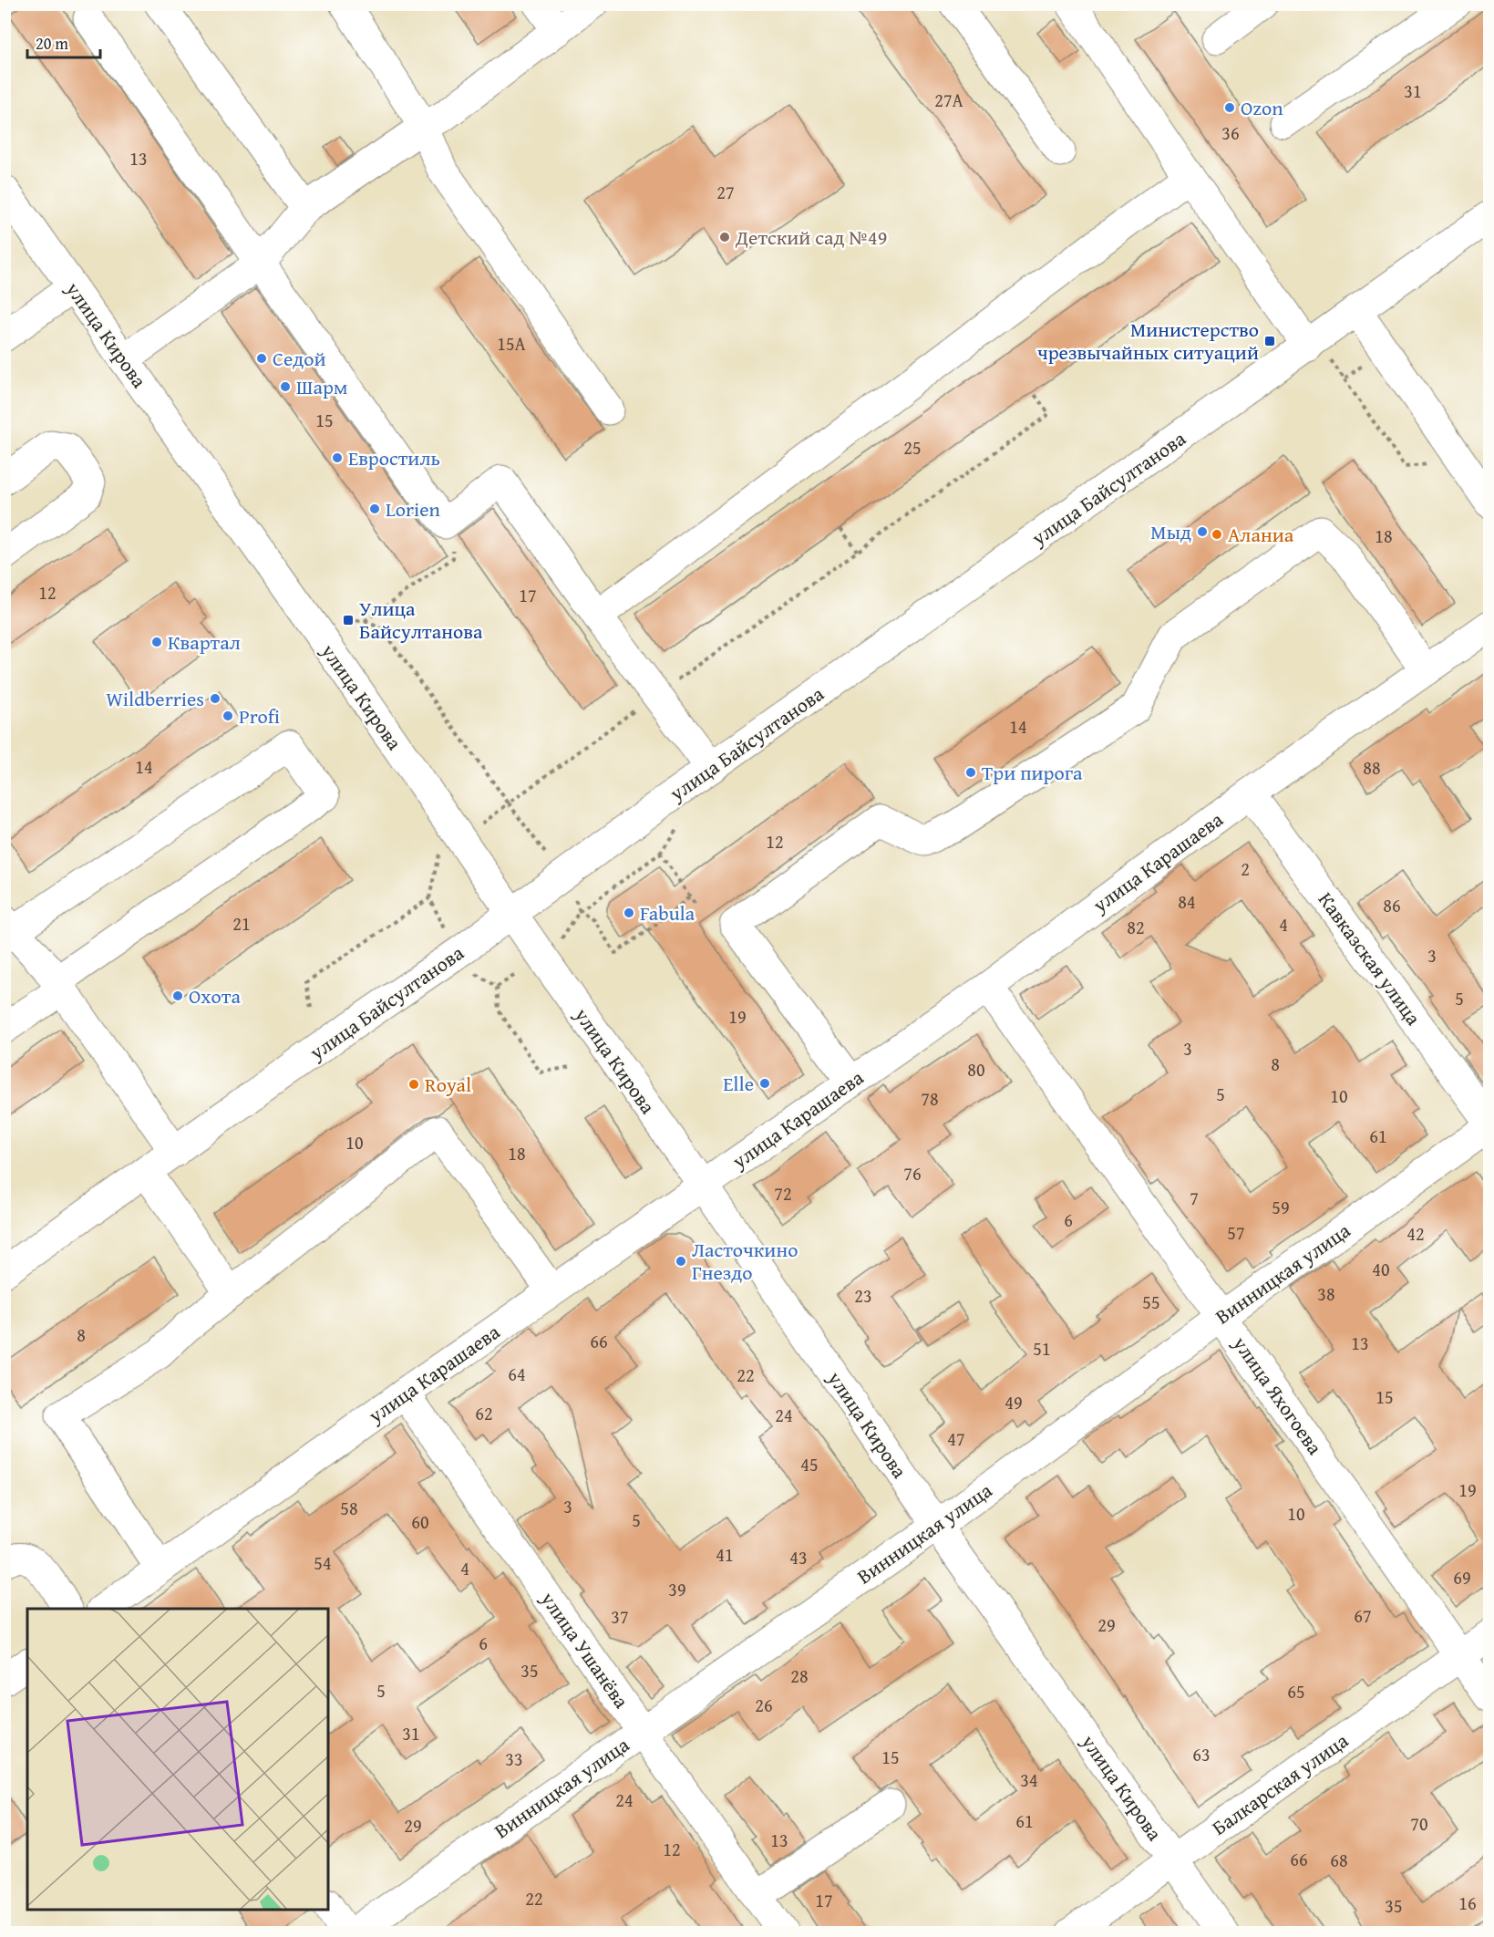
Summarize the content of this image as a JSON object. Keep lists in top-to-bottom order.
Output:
{
  "streets": {
    "street": [
      "улица Кирова",
      "улица Байсултанова",
      "улица Карашаева",
      "Кавказская улица",
      "Винницкая улица",
      "улица Яхогоева",
      "улица Ушанёва",
      "Балкарская улица"
    ]
  },
  "crossings": [
    ["улица Кирова", "улица Байсултанова"],
    ["улица Кирова", "улица Карашаева"],
    ["улица Кирова", "Винницкая улица"],
    ["улица Кирова", "Балкарская улица"],
    ["улица Карашаева", "Кавказская улица"],
    ["улица Карашаева", "улица Яхогоева"],
    ["улица Карашаева", "улица Ушанёва"],
    ["Кавказская улица", "Винницкая улица"],
    ["Винницкая улица", "улица Яхогоева"],
    ["Винницкая улица", "улица Ушанёва"],
    ["улица Яхогоева", "Балкарская улица"]
  ],
  "places": {
    "other": [
      "Ozon",
      "Детский сад №49",
      "Седой",
      "Шарм",
      "Евростиль",
      "Lorien",
      "Мыд",
      "Аланиа",
      "Квартал",
      "Wildberries",
      "Profi",
      "Три пирога",
      "Fabula",
      "Охота",
      "Elle",
      "Royal",
      "Ласточкино Гнездо"
    ],
    "transit": ["Министерство чрезвычайных ситуаций", "Улица Байсултанова"]
  },
  "house_numbers": [
    "31",
    "27А",
    "36",
    "13",
    "27",
    "15А",
    "15",
    "25",
    "18",
    "12",
    "17",
    "14",
    "14",
    "88",
    "12",
    "2",
    "84",
    "86",
    "21",
    "4",
    "82",
    "3",
    "5",
    "19",
    "3",
    "8",
    "80",
    "5",
    "10",
    "78",
    "61",
    "10",
    "18",
    "76",
    "72",
    "7",
    "59",
    "6",
    "57",
    "42",
    "40",
    "38",
    "23",
    "55",
    "8",
    "66",
    "13",
    "51",
    "64",
    "22",
    "15",
    "49",
    "62",
    "24",
    "47",
    "45",
    "19",
    "3",
    "58",
    "10",
    "5",
    "60",
    "41",
    "43",
    "54",
    "4",
    "69",
    "39",
    "67",
    "37",
    "29",
    "6",
    "35",
    "28",
    "5",
    "65",
    "26",
    "31",
    "63",
    "15",
    "33",
    "34",
    "24",
    "61",
    "70",
    "29",
    "13",
    "12",
    "66",
    "68",
    "22",
    "17",
    "16",
    "35"
  ],
  "scale_bar": "20 m"
}
